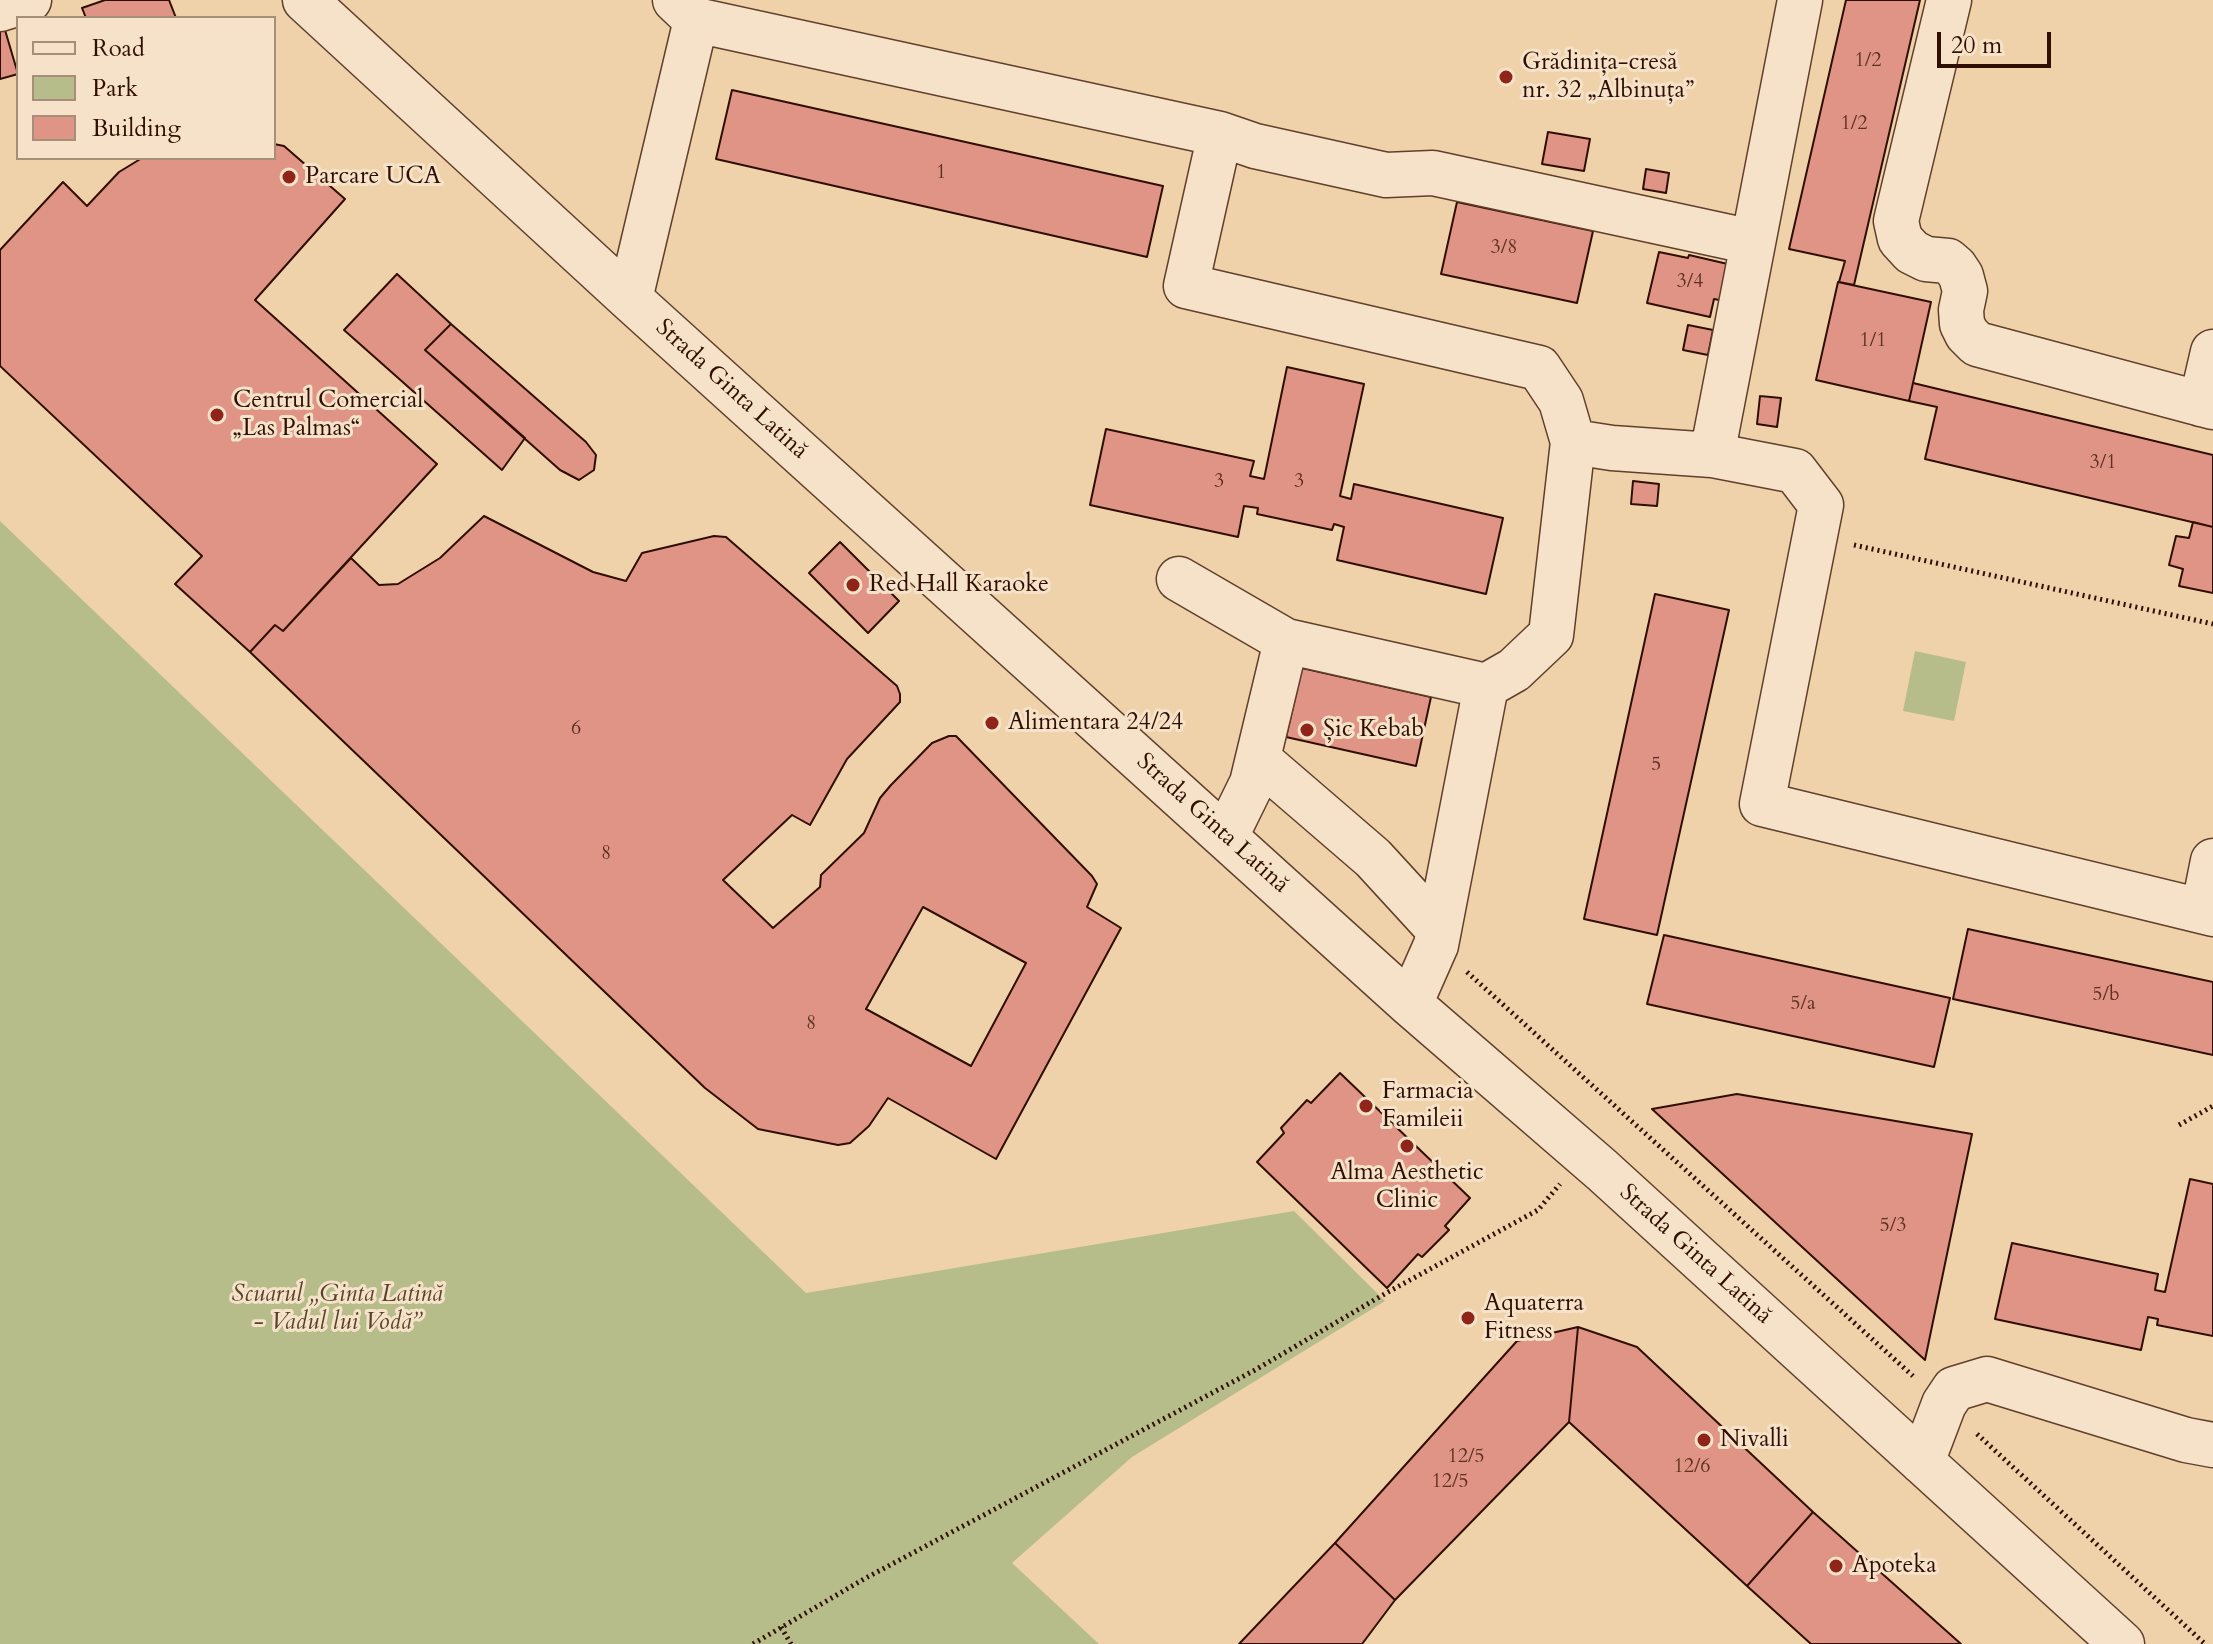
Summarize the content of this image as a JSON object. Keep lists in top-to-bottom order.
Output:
{
  "streets": {
    "street": ["Strada Ginta Latină"]
  },
  "parks": ["Scuarul „Ginta Latină - Vadul lui Vodă”"],
  "places": [
    "Grădinița-cresă nr. 32 „Albinuța”",
    "Parcare UCA",
    "Centrul Comercial „Las Palmas“",
    "Red Hall Karaoke",
    "Alimentara 24/24",
    "Șic Kebab",
    "Farmacia Famileii",
    "Alma Aesthetic Clinic",
    "Aquaterra Fitness",
    "Nivalli",
    "Apoteka"
  ],
  "house_numbers": [
    "1/2",
    "1/2",
    "1",
    "3/8",
    "3/4",
    "1/1",
    "3/1",
    "3",
    "3",
    "6",
    "5",
    "8",
    "5/b",
    "5/a",
    "8",
    "5/3",
    "12/5",
    "12/6",
    "12/5"
  ],
  "legend": ["Road", "Park", "Building"],
  "scale_bar": "20 m"
}
